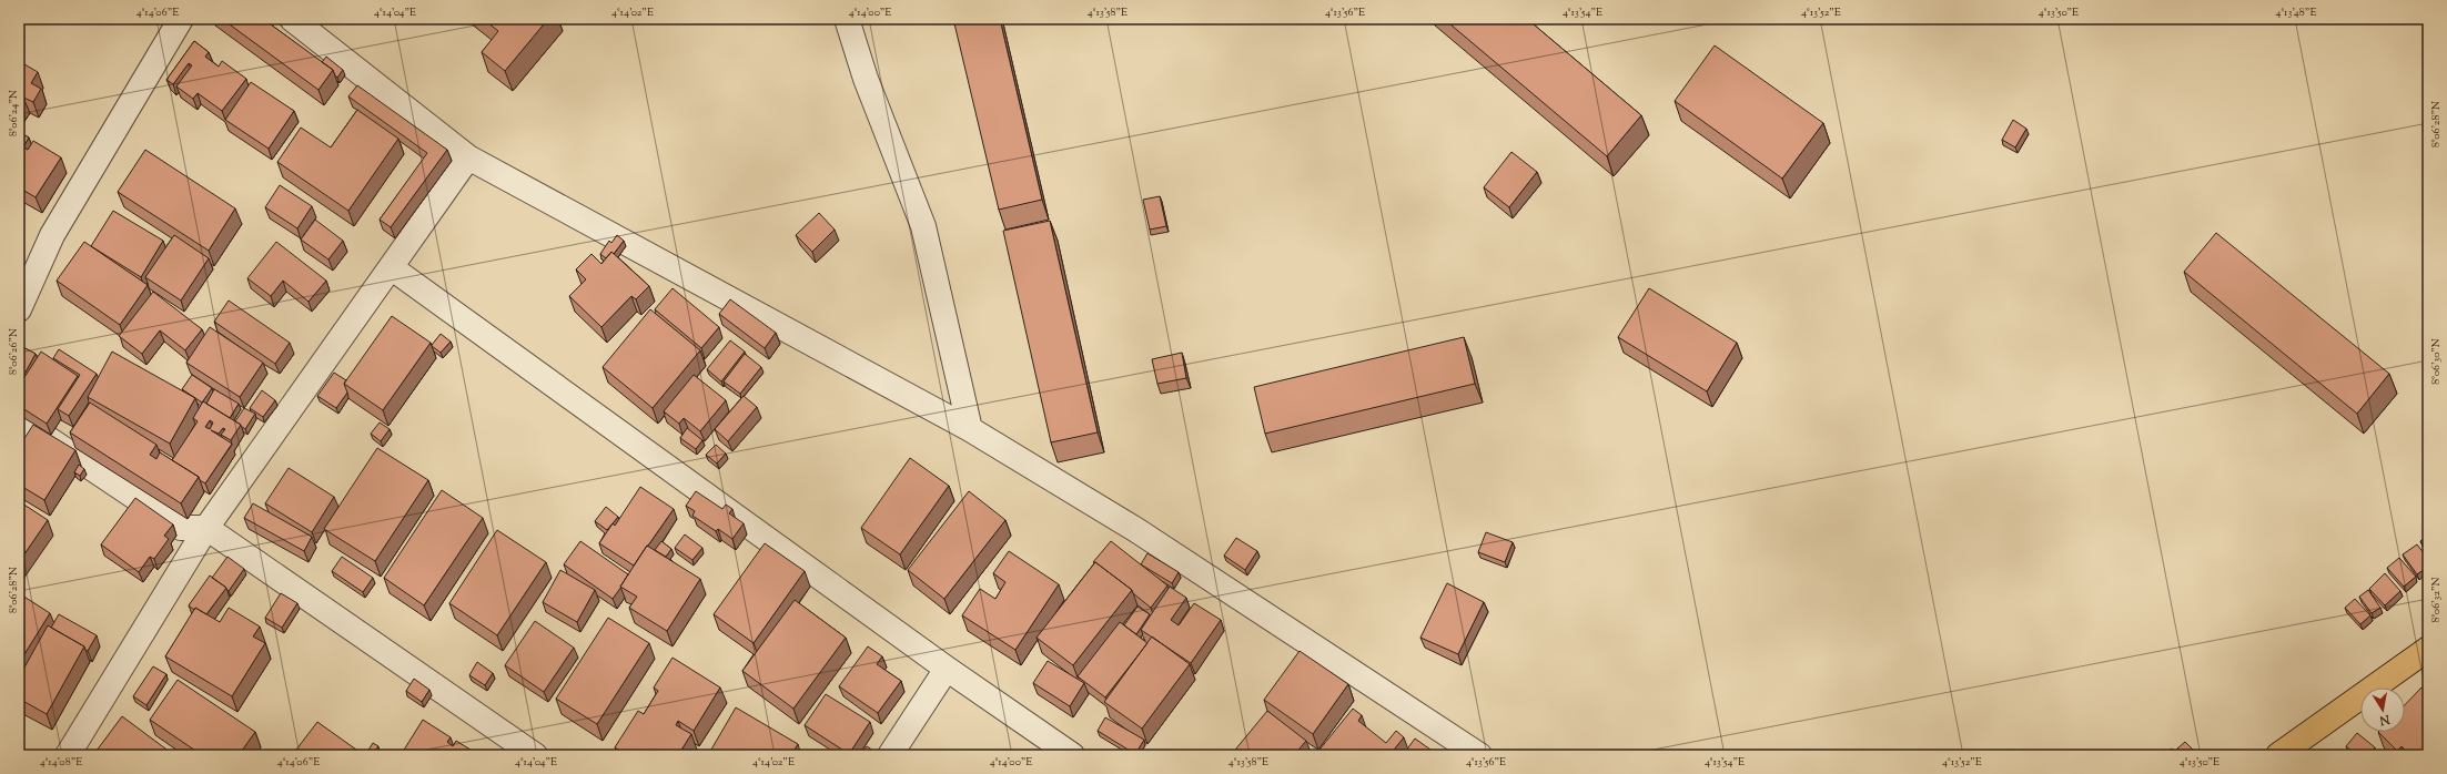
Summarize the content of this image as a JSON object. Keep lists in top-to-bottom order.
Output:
{
  "north": "bottom",
  "coordinates": [
    "4°14'06\"E",
    "4°14'04\"E",
    "4°14'02\"E",
    "4°14'00\"E",
    "4°13'58\"E",
    "4°13'56\"E",
    "4°13'54\"E",
    "4°13'52\"E",
    "4°13'50\"E",
    "4°13'48\"E",
    "8°06'24\"N",
    "8°06'28\"N",
    "8°06'26\"N",
    "8°06'30\"N",
    "8°06'32\"N",
    "4°14'08\"E"
  ]
}
